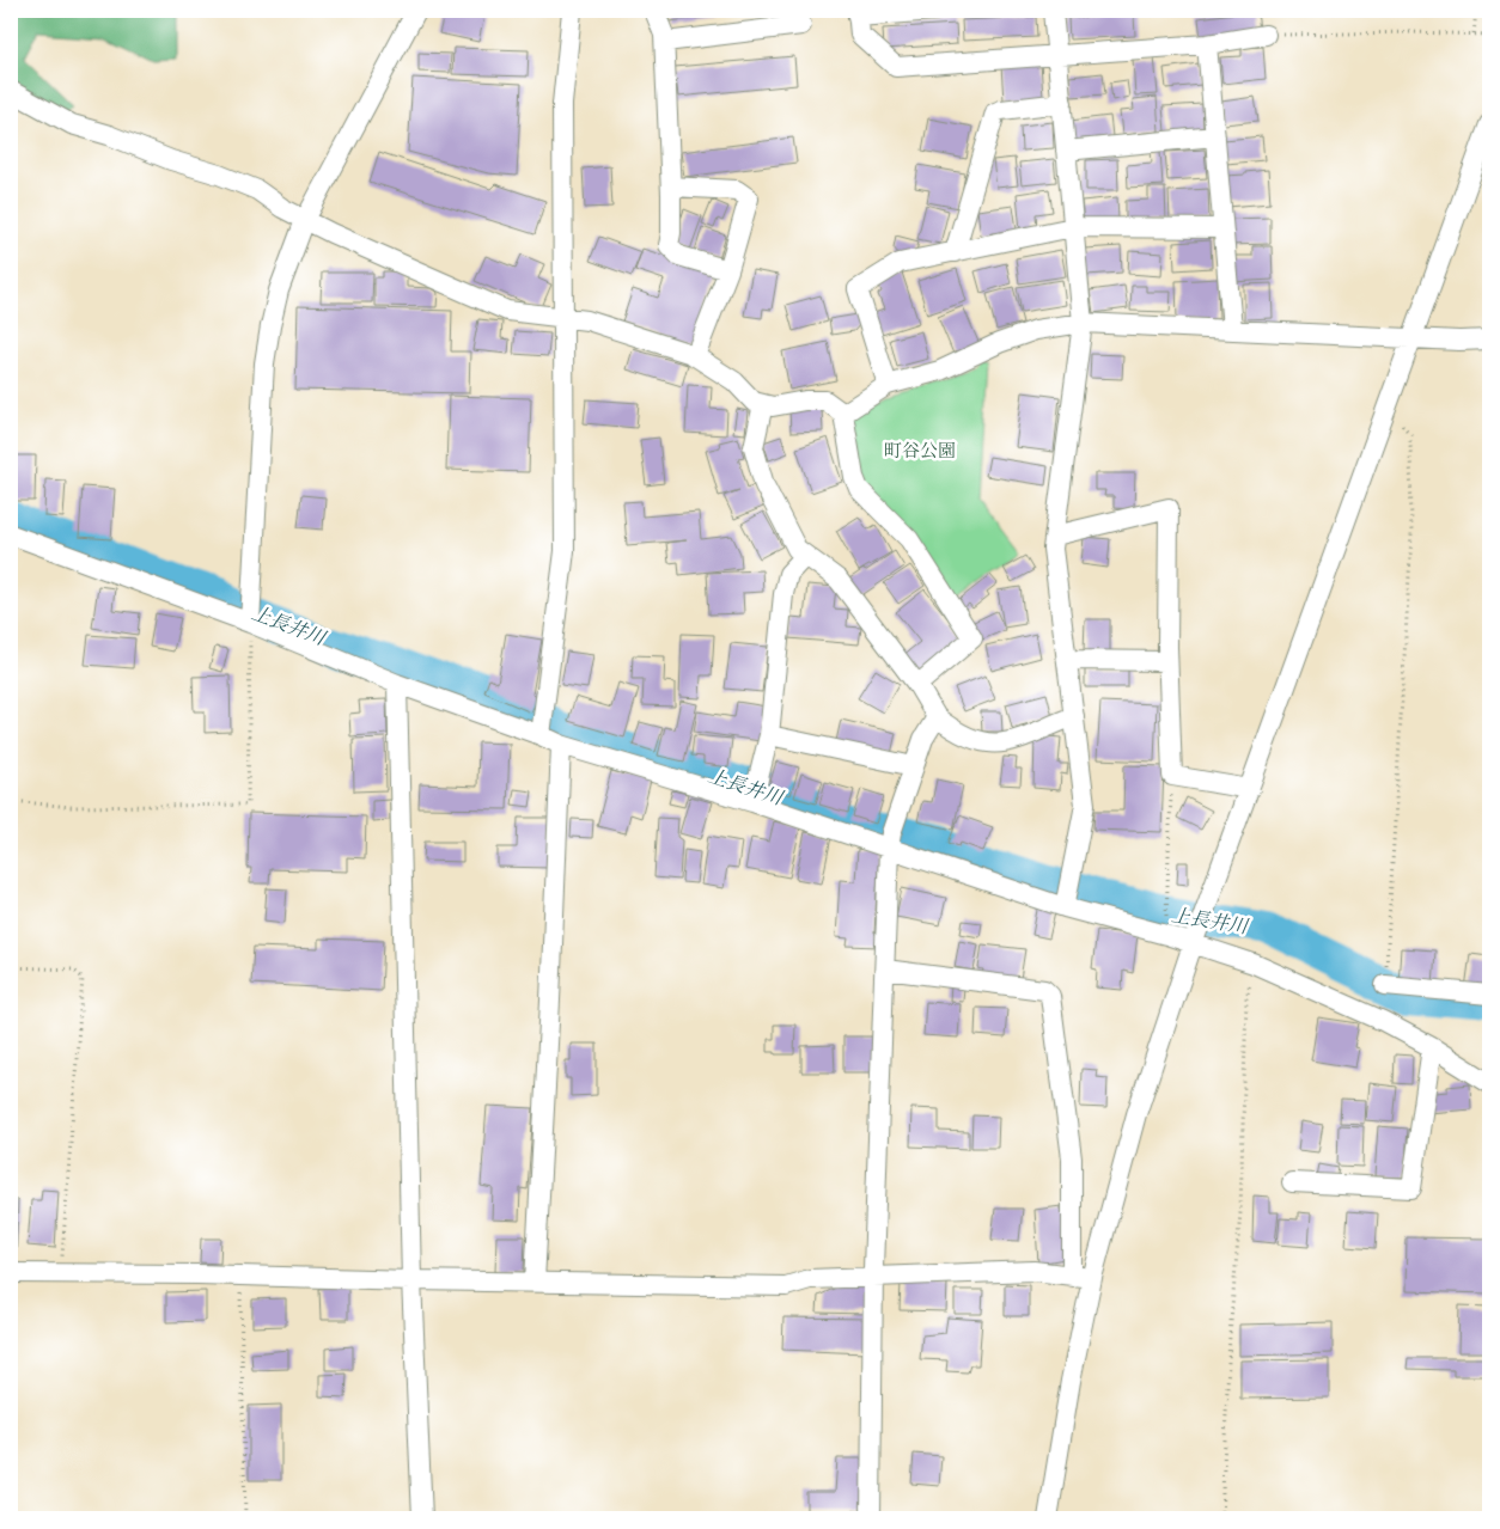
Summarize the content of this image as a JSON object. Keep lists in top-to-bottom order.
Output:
{
  "water": ["上長井川"],
  "parks": ["町谷公園"]
}
